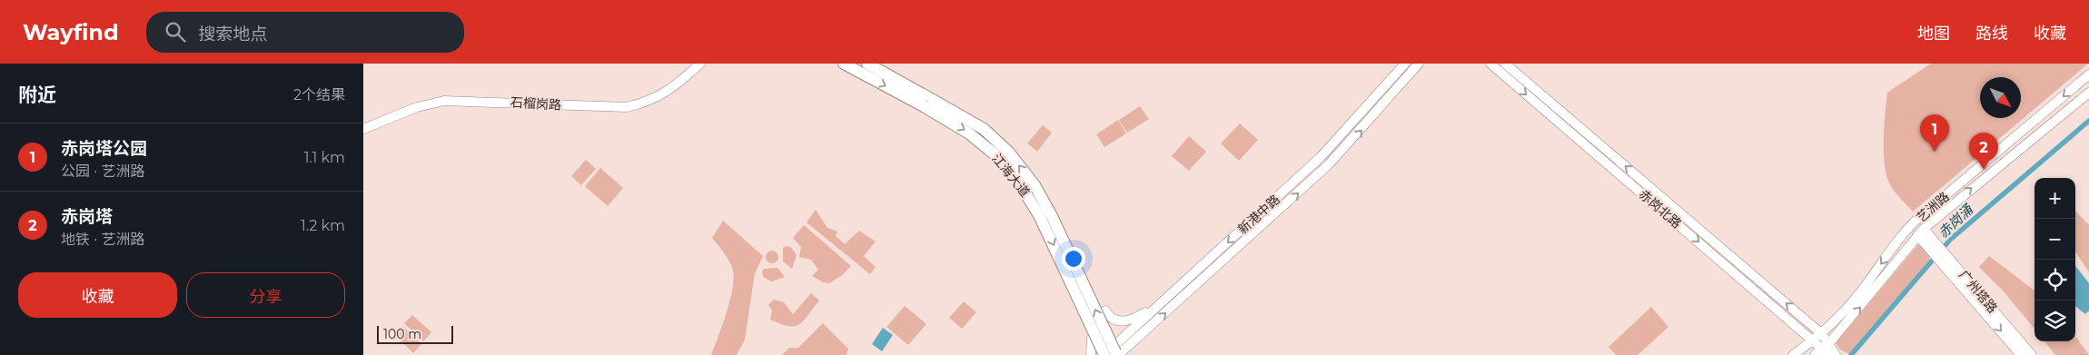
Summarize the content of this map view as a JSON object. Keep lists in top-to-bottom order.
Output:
{
  "streets": {
    "highway": ["江海大道"],
    "main road": [
      "石榴岗路",
      "艺洲路",
      "赤岗北路",
      "新港中路",
      "广州塔路"
    ]
  },
  "crossings": [
    ["江海大道", "新港中路"],
    ["艺洲路", "赤岗北路"],
    ["艺洲路", "广州塔路"]
  ],
  "water": ["赤岗涌"],
  "scale_bar": "100 m",
  "north": "bottom right",
  "page": {
    "header": "Wayfind",
    "search": "搜索地点",
    "nav": ["地图", "路线", "收藏"],
    "heading": ["附近", "2个结果"],
    "pins": ["1", "2"],
    "list": [
      {
        "mark": "1",
        "name": "赤岗塔公园",
        "note": "公园 · 艺洲路",
        "value": "1.1 km"
      },
      {
        "mark": "2",
        "name": "赤岗塔",
        "note": "地铁 · 艺洲路",
        "value": "1.2 km"
      }
    ],
    "map_buttons": ["+", "−"],
    "buttons": ["收藏", "分享"],
    "scale": "100 m"
  }
}
